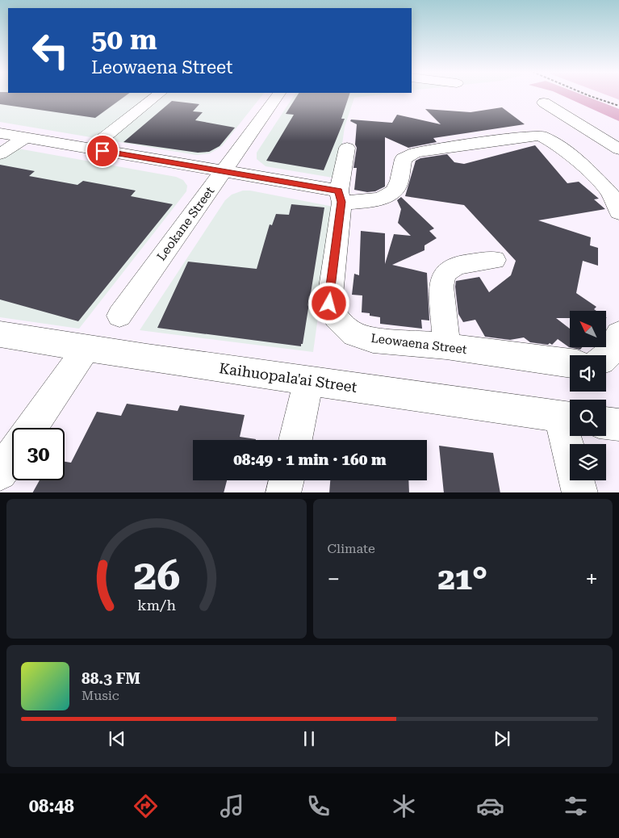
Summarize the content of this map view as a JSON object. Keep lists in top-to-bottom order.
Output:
{
  "streets": {
    "street": ["Leokane Street", "Leowaena Street", "Kaihuopala'ai Street"]
  },
  "north": "top left",
  "page": {
    "turn": ["50 m", "Leowaena Street"],
    "limit": "30",
    "trip": "08:49 · 1 min · 160 m",
    "tile": "Climate",
    "heat": ["−", "21°", "+"],
    "song": ["88.3 FM", "Music"],
    "tabs": "08:48",
    "gauge": ["26", "km/h"]
  }
}
